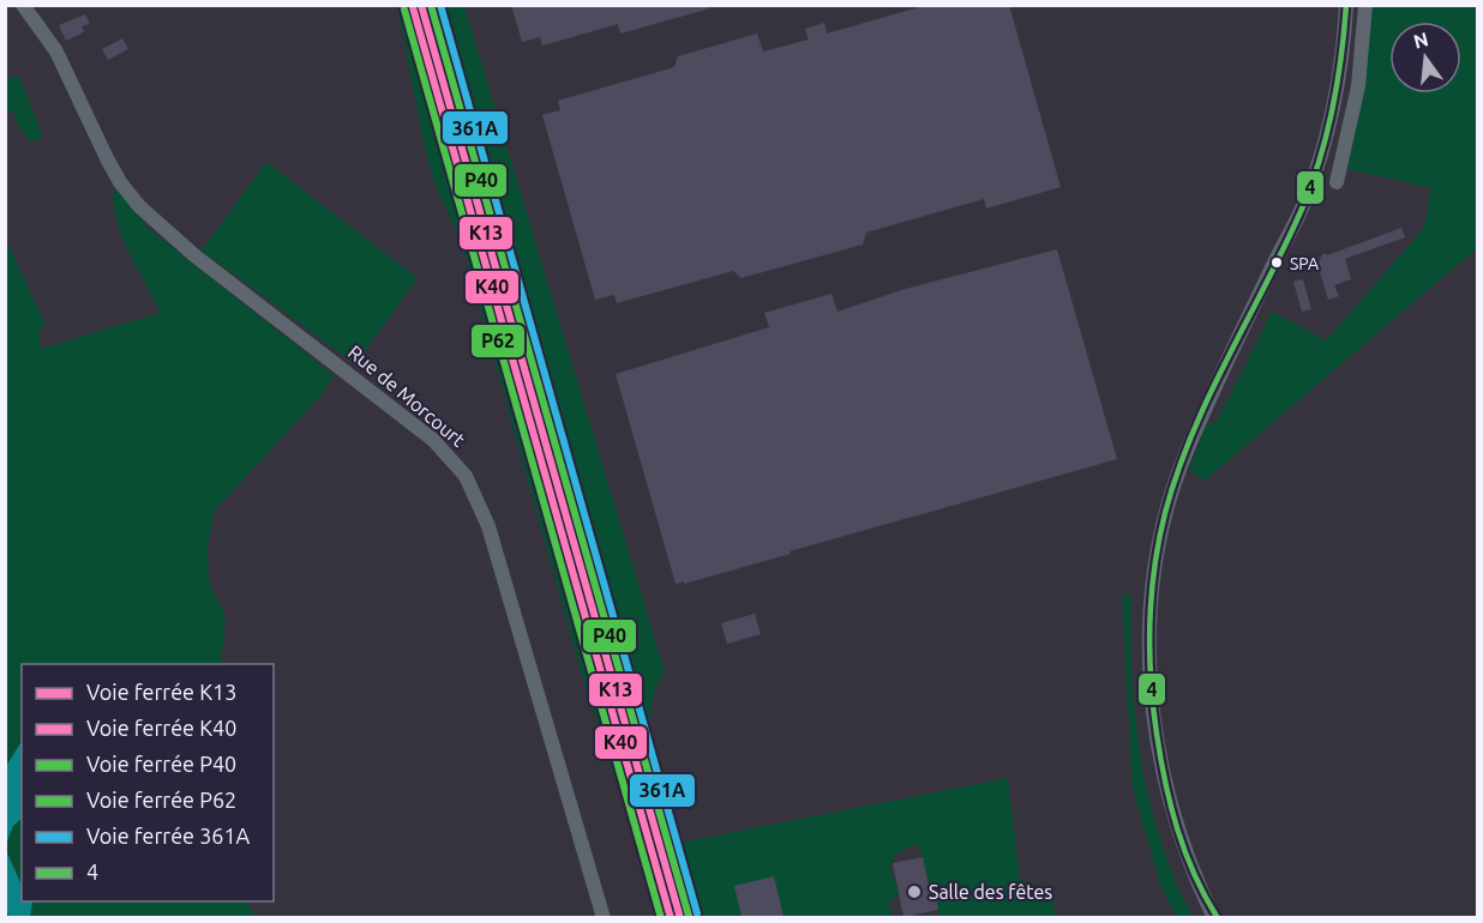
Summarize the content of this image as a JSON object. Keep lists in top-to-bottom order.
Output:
{
  "streets": {
    "street": ["Rue de Morcourt"]
  },
  "places": ["SPA", "Salle des fêtes"],
  "lines": [
    "rail line K13",
    "rail line P40",
    "rail line 361A",
    "transit line 4",
    "rail line K40",
    "rail line P62"
  ],
  "legend": [
    "Voie ferrée K13",
    "Voie ferrée K40",
    "Voie ferrée P40",
    "Voie ferrée P62",
    "Voie ferrée 361A",
    "4"
  ],
  "north": "top"
}
